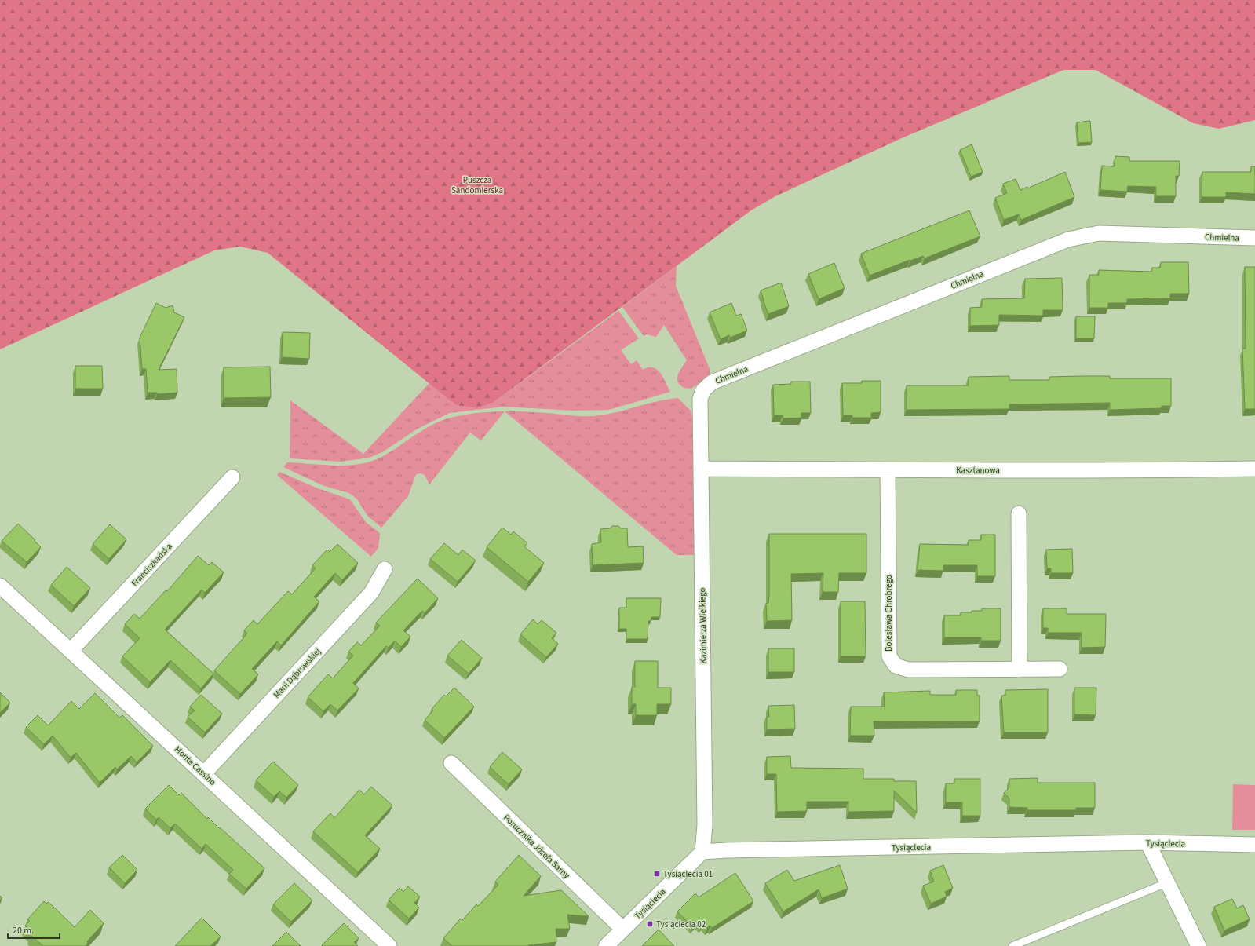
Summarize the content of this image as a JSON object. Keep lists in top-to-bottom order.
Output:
{
  "streets": {
    "street": [
      "Chmielna",
      "Kasztanowa",
      "Franciszkańska",
      "Bolesława Chrobrego",
      "Kazimierza Wielkiego",
      "Marii Dąbrowskiej",
      "Monte Cassino",
      "Tysiąclecia",
      "Porucznika Józefa Sarny"
    ]
  },
  "crossings": [
    ["Chmielna", "Kazimierza Wielkiego"],
    ["Kasztanowa", "Bolesława Chrobrego"],
    ["Kasztanowa", "Kazimierza Wielkiego"],
    ["Franciszkańska", "Monte Cassino"],
    ["Kazimierza Wielkiego", "Tysiąclecia"],
    ["Marii Dąbrowskiej", "Monte Cassino"],
    ["Tysiąclecia", "Porucznika Józefa Sarny"]
  ],
  "parks": ["Puszcza Sandomierska"],
  "places": {
    "transit": ["Tysiąclecia 01", "Tysiąclecia 02"]
  },
  "scale_bar": "20 m"
}
